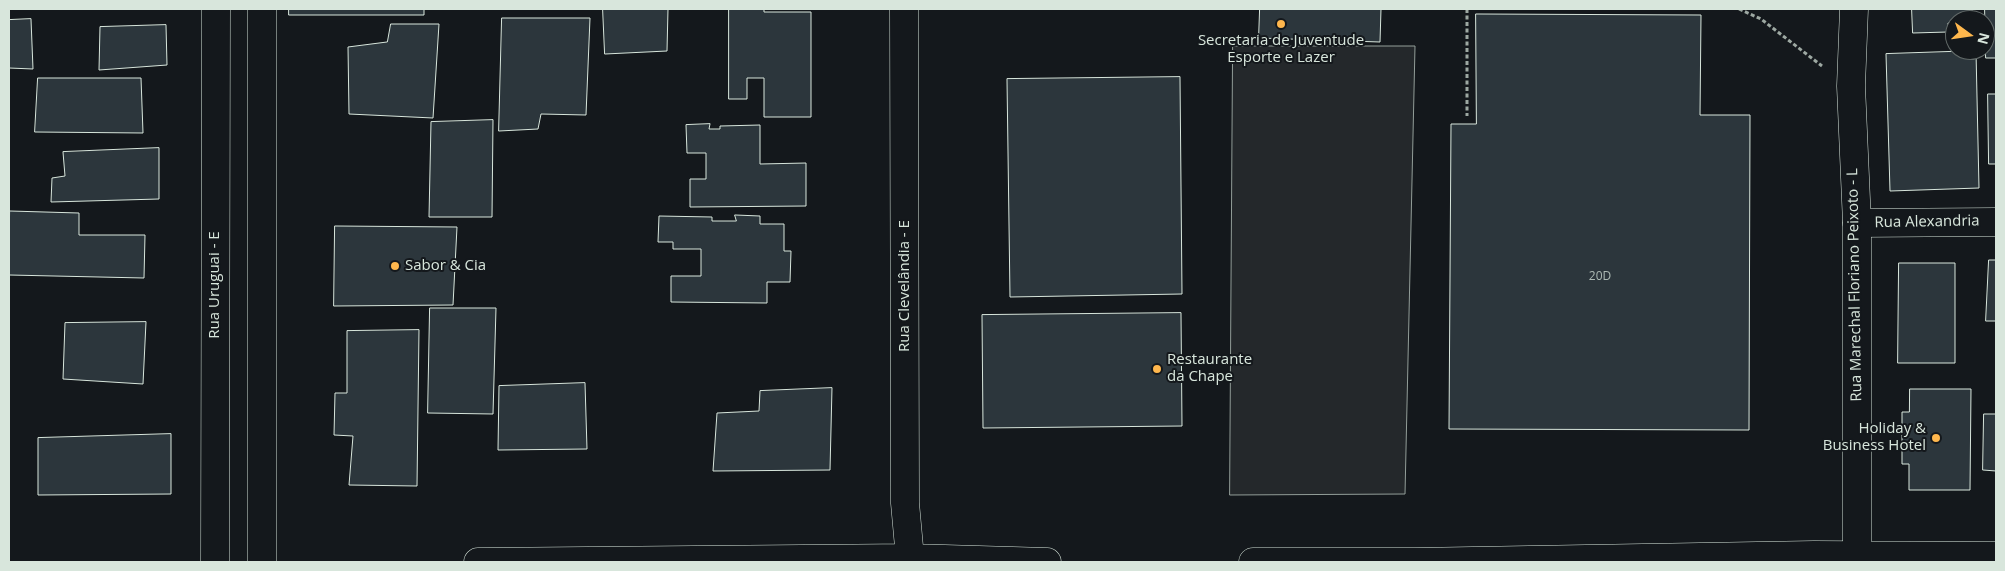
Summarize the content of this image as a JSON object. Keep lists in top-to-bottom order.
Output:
{
  "streets": {
    "street": [
      "Rua Alexandria",
      "Rua Uruguai - E",
      "Rua Marechal Floriano Peixoto - L",
      "Rua Clevelândia - E"
    ]
  },
  "crossings": [
    ["Rua Alexandria", "Rua Marechal Floriano Peixoto - L"]
  ],
  "places": [
    "Secretaria de Juventude Esporte e Lazer",
    "Sabor & Cia",
    "Restaurante da Chape",
    "Holiday & Business Hotel"
  ],
  "house_numbers": ["20D"],
  "north": "right"
}
